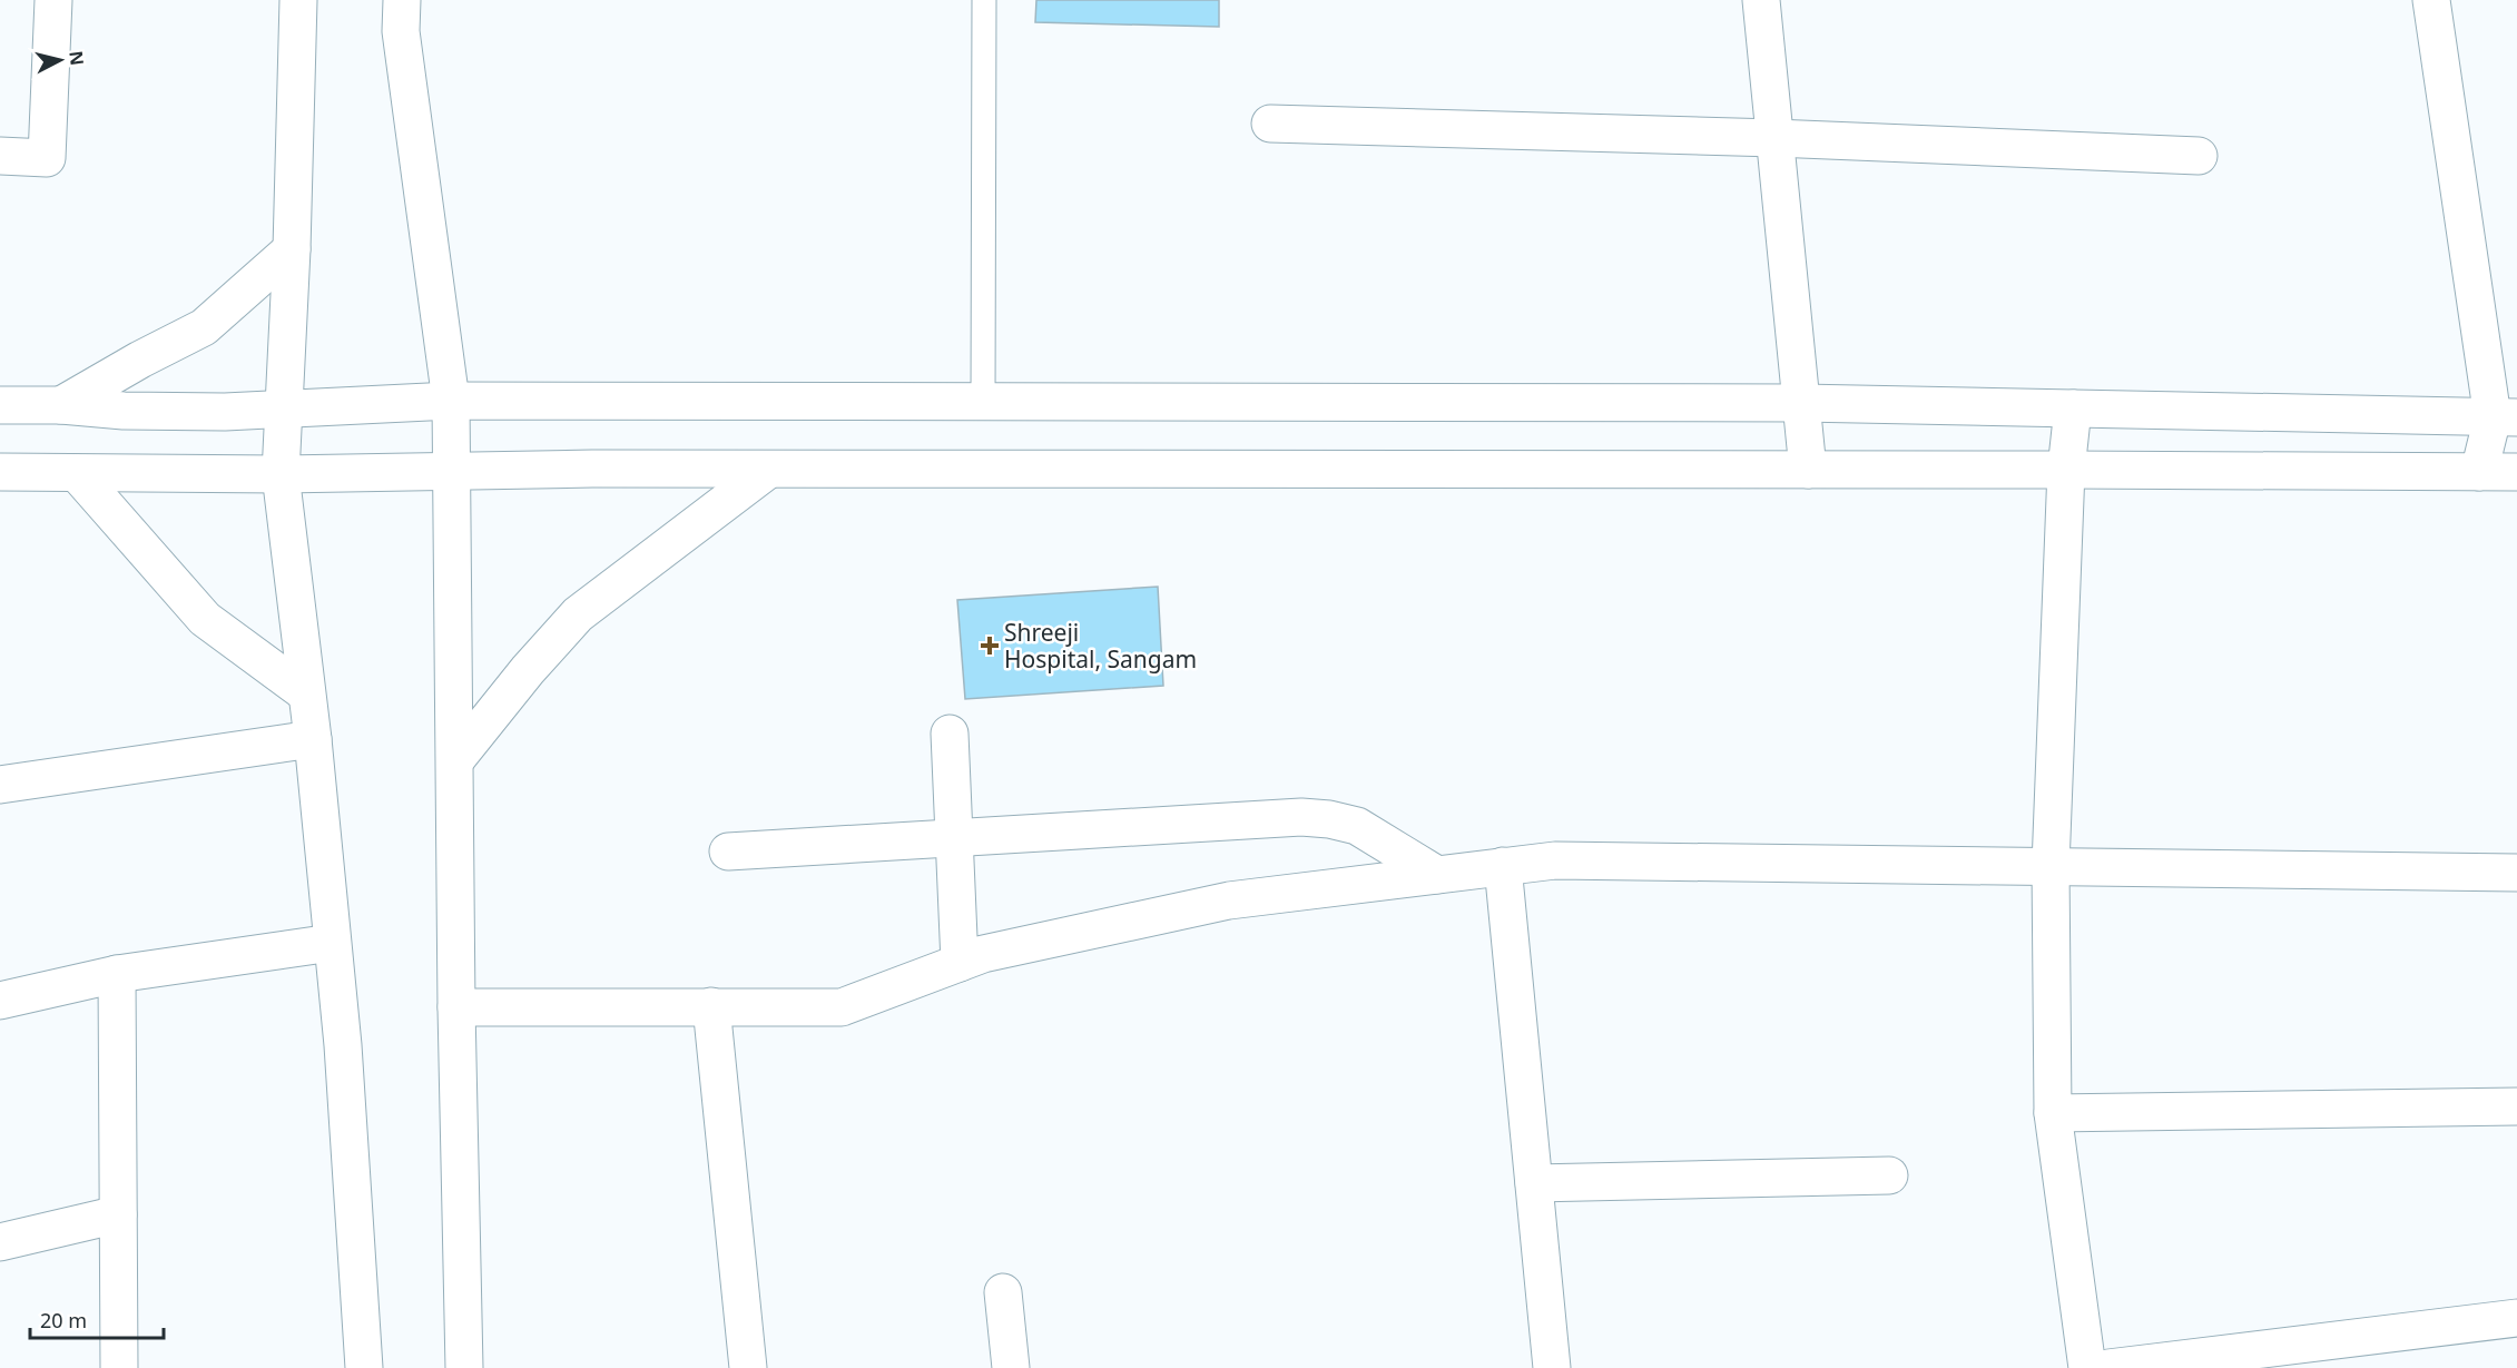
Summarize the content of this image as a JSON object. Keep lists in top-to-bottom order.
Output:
{
  "places": {
    "health": ["Shreeji Hospital, Sangam"]
  },
  "scale_bar": "20 m",
  "north": "right"
}
